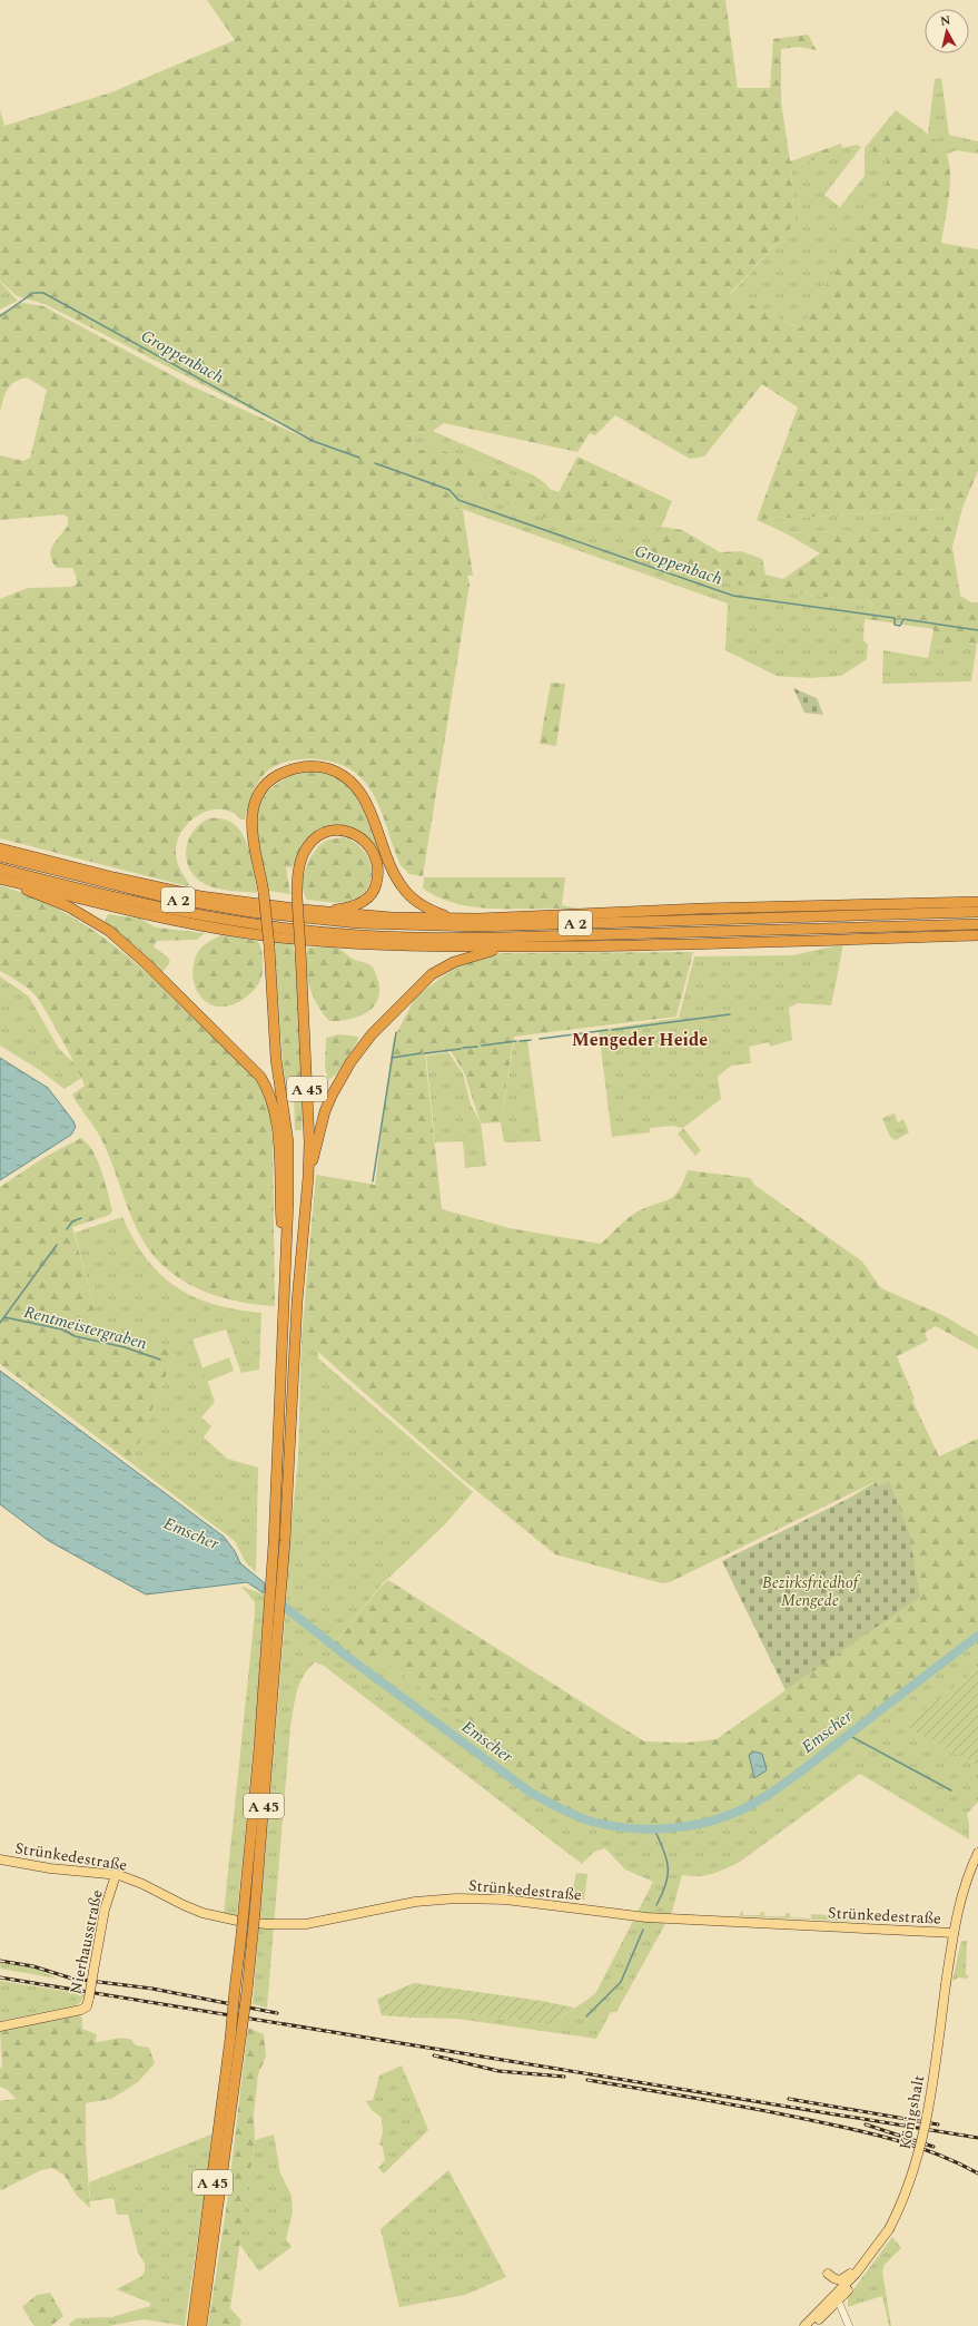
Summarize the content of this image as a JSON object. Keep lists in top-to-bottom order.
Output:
{
  "streets": {
    "highway": ["A 2", "A 45"],
    "main road": ["Strünkedestraße", "Nierhausstraße", "Königshalt"]
  },
  "crossings": [
    ["Strünkedestraße", "Nierhausstraße"],
    ["Strünkedestraße", "Königshalt"]
  ],
  "districts": ["Mengeder Heide"],
  "water": ["Groppenbach", "Rentmeistergraben", "Emscher"],
  "parks": ["Bezirksfriedhof Mengede"],
  "north": "top"
}
